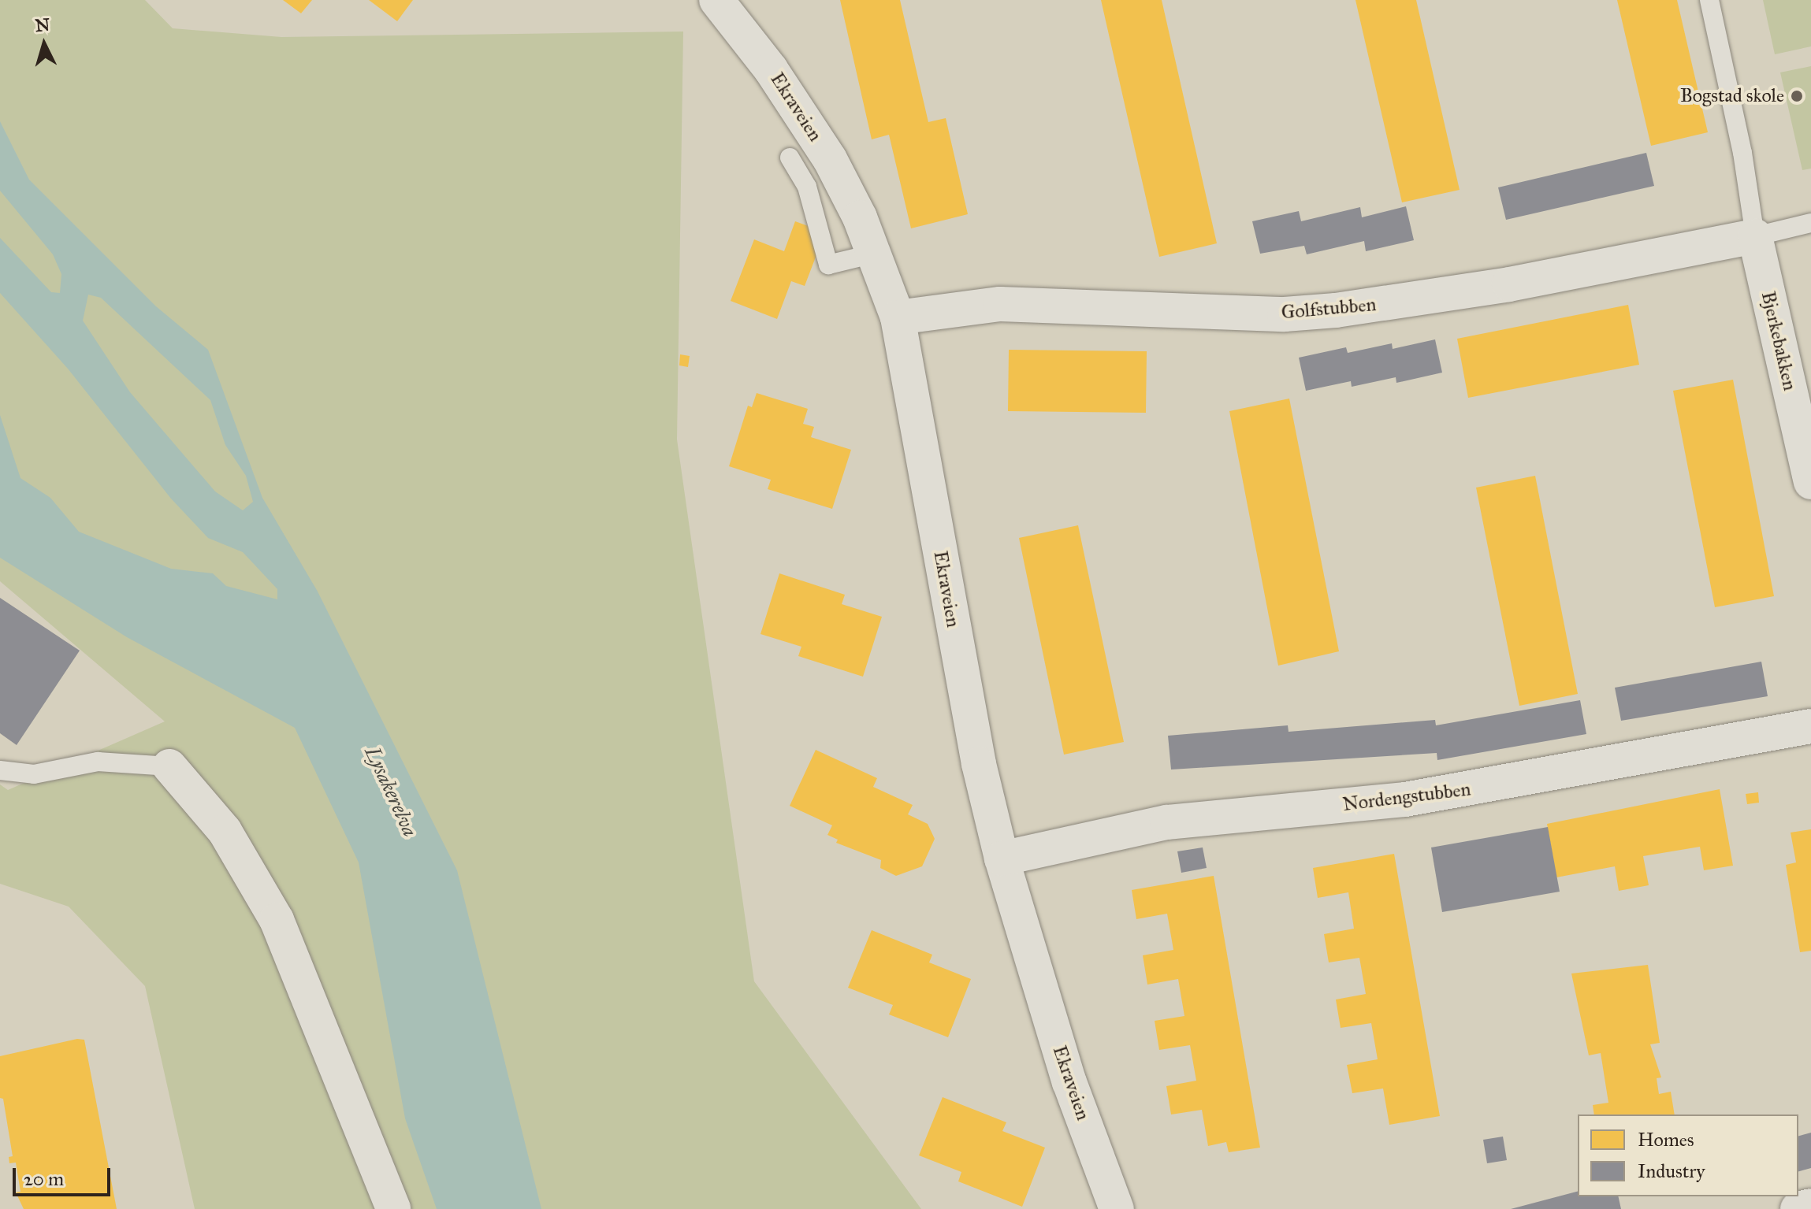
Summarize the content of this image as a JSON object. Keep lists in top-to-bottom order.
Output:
{
  "streets": {
    "street": [
      "Ekraveien",
      "Golfstubben",
      "Bjerkebakken",
      "Nordengstubben"
    ]
  },
  "crossings": [
    ["Ekraveien", "Golfstubben"],
    ["Ekraveien", "Nordengstubben"],
    ["Golfstubben", "Bjerkebakken"]
  ],
  "water": ["Lysakerelva"],
  "places": ["Bogstad skole"],
  "legend": ["Homes", "Industry"],
  "scale_bar": "20 m",
  "north": "top"
}
